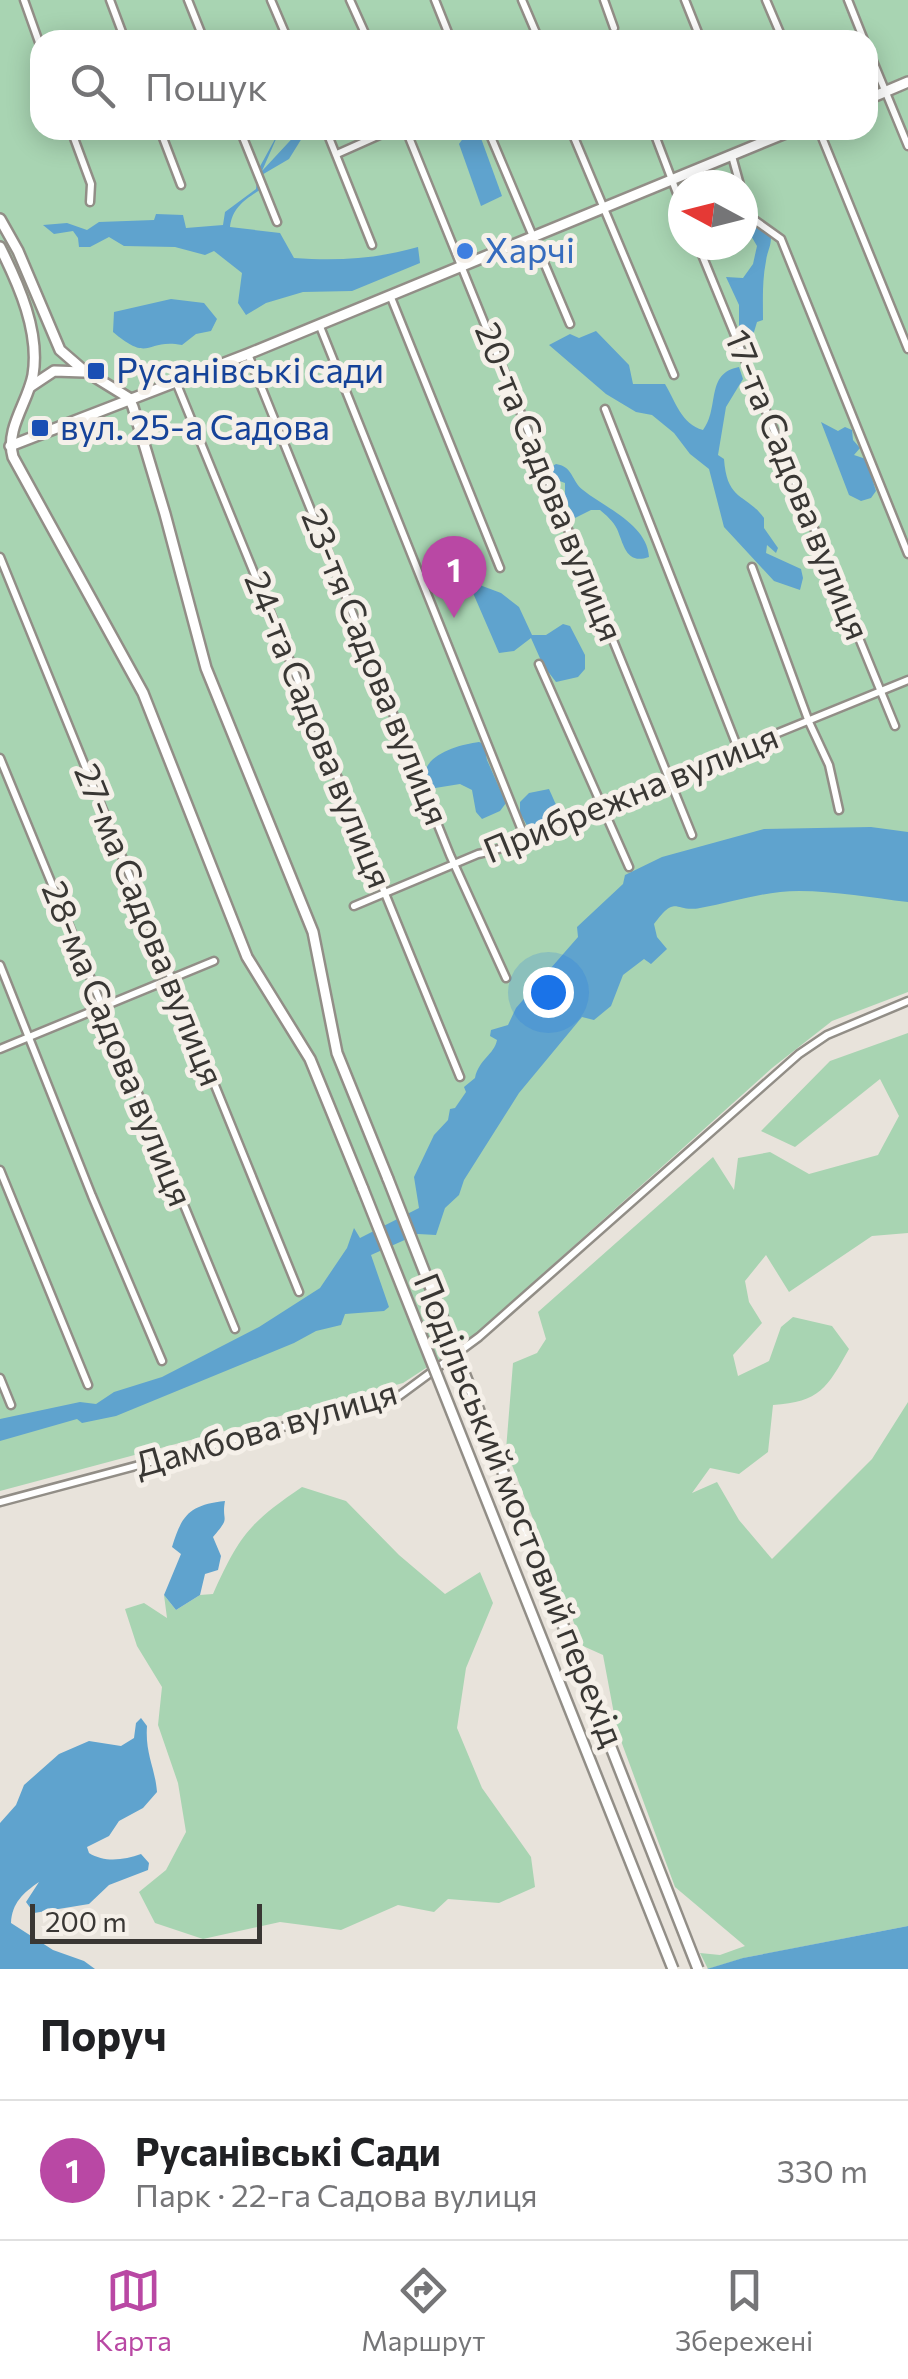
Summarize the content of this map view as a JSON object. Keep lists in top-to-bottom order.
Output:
{
  "streets": {
    "main road": ["Подільський мостовий перехід"],
    "street": [
      "20-та Садова вулиця",
      "17-та Садова вулиця",
      "23-тя Садова вулиця",
      "24-та Садова вулиця",
      "Прибрежна вулиця",
      "27-ма Садова вулиця",
      "28-ма Садова вулиця",
      "Дамбова вулиця"
    ]
  },
  "crossings": [
    ["20-та Садова вулиця", "Прибрежна вулиця"],
    ["17-та Садова вулиця", "Прибрежна вулиця"],
    ["23-тя Садова вулиця", "Прибрежна вулиця"],
    ["24-та Садова вулиця", "Прибрежна вулиця"]
  ],
  "places": {
    "other": ["Харчі"],
    "transit": ["Русанівські сади", "вул. 25-а Садова"]
  },
  "scale_bar": "200 m",
  "north": "left",
  "page": {
    "search": "Пошук",
    "pins": "1",
    "scale": "200 m",
    "heading": "Поруч",
    "list": [
      {
        "mark": "1",
        "name": "Русанівські Сади",
        "note": "Парк · 22-га Садова вулиця",
        "value": "330 m"
      }
    ],
    "nav": ["Карта", "Маршрут", "Збережені"]
  }
}
